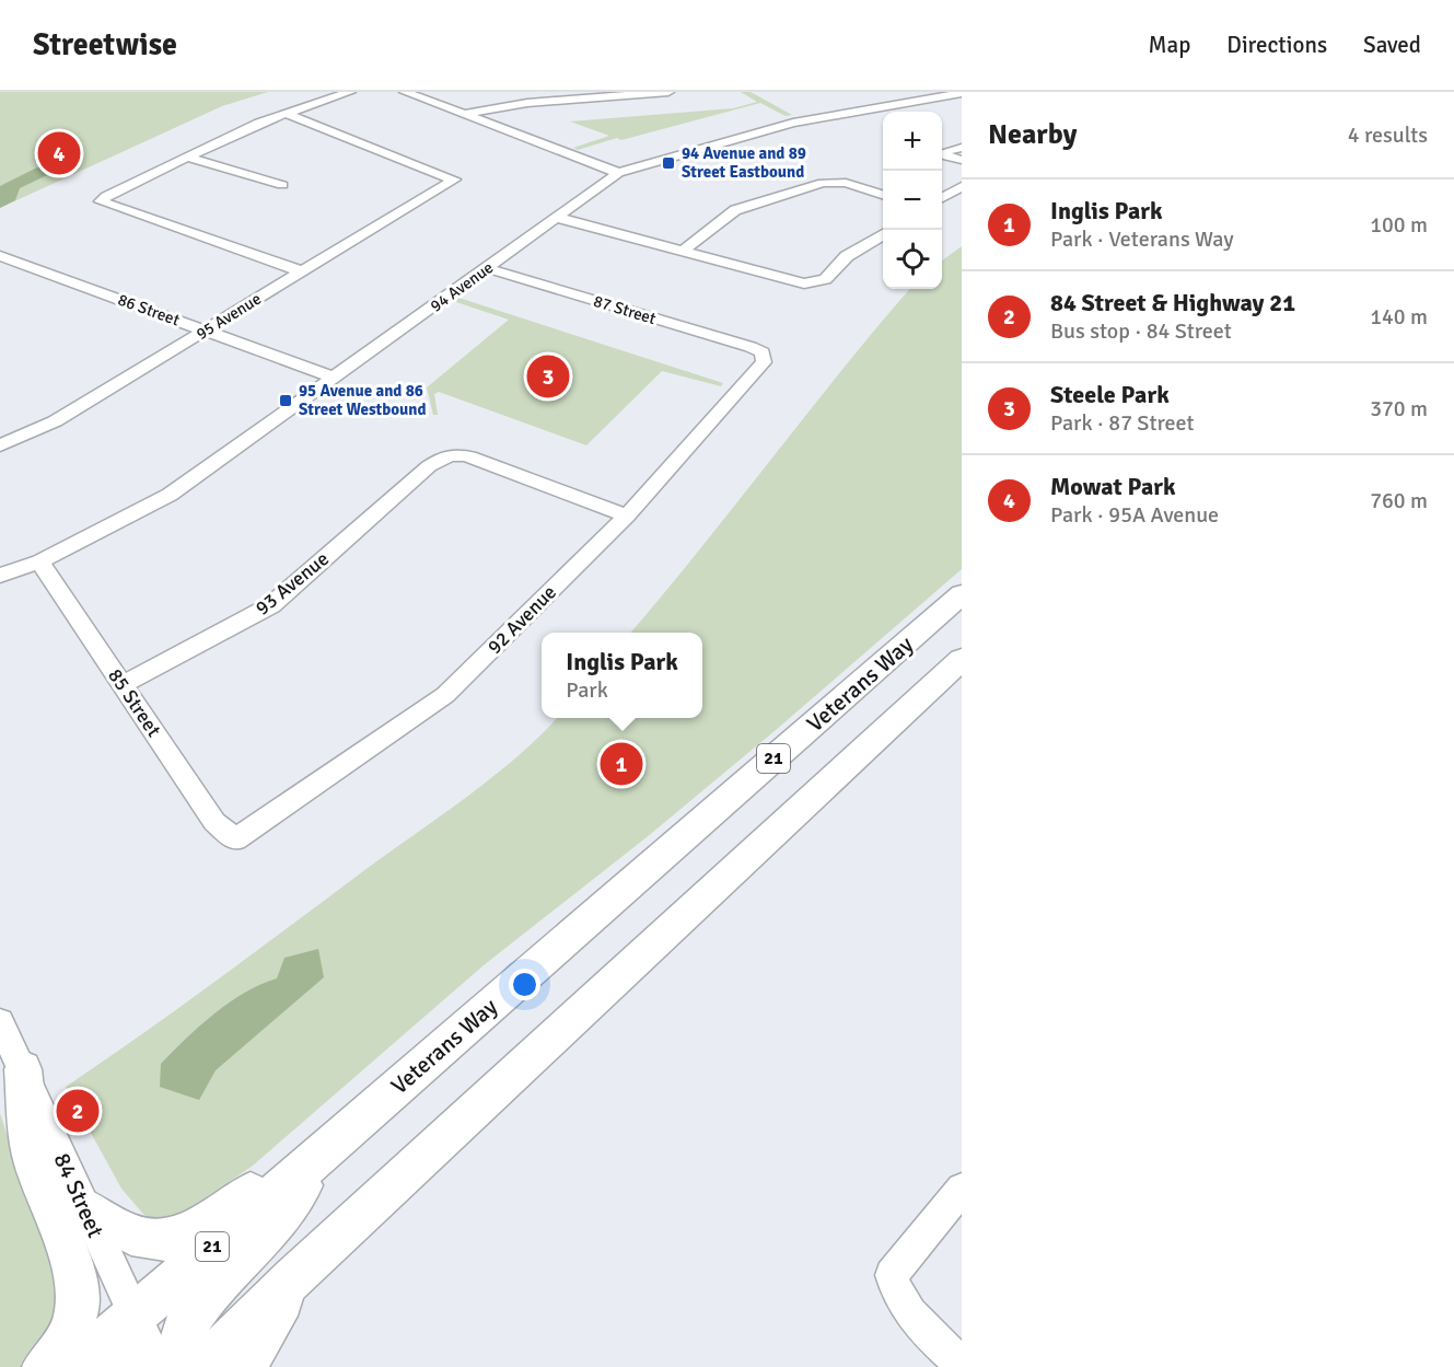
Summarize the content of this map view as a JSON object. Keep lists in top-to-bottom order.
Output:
{
  "streets": {
    "main road": ["Veterans Way", "21"],
    "street": [
      "94 Avenue",
      "86 Street",
      "87 Street",
      "95 Avenue",
      "93 Avenue",
      "92 Avenue",
      "85 Street",
      "84 Street"
    ]
  },
  "crossings": [
    ["94 Avenue", "86 Street"],
    ["94 Avenue", "87 Street"],
    ["94 Avenue", "85 Street"],
    ["86 Street", "95 Avenue"],
    ["87 Street", "92 Avenue"],
    ["93 Avenue", "92 Avenue"],
    ["93 Avenue", "85 Street"],
    ["92 Avenue", "85 Street"],
    ["Veterans Way", "84 Street"]
  ],
  "places": {
    "transit": ["94 Avenue and 89 Street Eastbound", "95 Avenue and 86 Street Westbound"]
  },
  "page": {
    "header": "Streetwise",
    "nav": ["Map", "Directions", "Saved"],
    "heading": ["Nearby", "4 results"],
    "map_buttons": ["+", "−"],
    "pins": [
      "4",
      "3",
      "1",
      "2"
    ],
    "list": [
      {
        "mark": "1",
        "name": "Inglis Park",
        "note": "Park · Veterans Way",
        "value": "100 m"
      },
      {
        "mark": "2",
        "name": "84 Street & Highway 21",
        "note": "Bus stop · 84 Street",
        "value": "140 m"
      },
      {
        "mark": "3",
        "name": "Steele Park",
        "note": "Park · 87 Street",
        "value": "370 m"
      },
      {
        "mark": "4",
        "name": "Mowat Park",
        "note": "Park · 95A Avenue",
        "value": "760 m"
      }
    ],
    "popup": ["Inglis Park", "Park"]
  }
}
